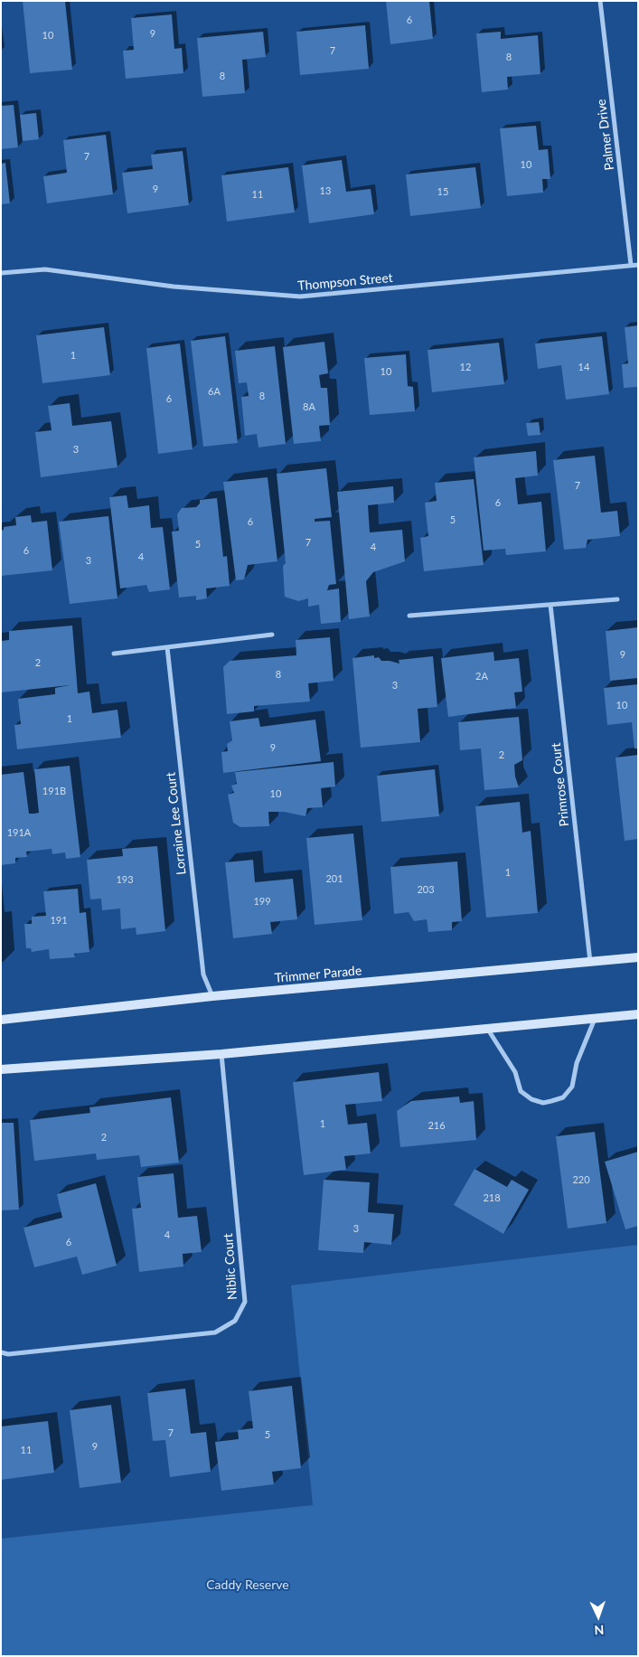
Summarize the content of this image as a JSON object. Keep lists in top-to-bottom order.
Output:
{
  "streets": {
    "main road": ["Trimmer Parade"],
    "street": [
      "Palmer Drive",
      "Thompson Street",
      "Primrose Court",
      "Lorraine Lee Court",
      "Niblic Court"
    ]
  },
  "crossings": [
    ["Palmer Drive", "Thompson Street"],
    ["Primrose Court", "Trimmer Parade"],
    ["Lorraine Lee Court", "Trimmer Parade"]
  ],
  "parks": ["Caddy Reserve"],
  "house_numbers": [
    "6",
    "9",
    "10",
    "7",
    "8",
    "8",
    "7",
    "10",
    "9",
    "13",
    "15",
    "11",
    "1",
    "12",
    "14",
    "10",
    "6A",
    "8",
    "6",
    "8A",
    "3",
    "7",
    "6",
    "5",
    "6",
    "7",
    "5",
    "4",
    "6",
    "4",
    "3",
    "9",
    "2",
    "8",
    "2A",
    "3",
    "10",
    "1",
    "9",
    "2",
    "191B",
    "10",
    "191A",
    "1",
    "201",
    "193",
    "203",
    "199",
    "191",
    "1",
    "216",
    "2",
    "220",
    "218",
    "3",
    "4",
    "6",
    "7",
    "5",
    "9",
    "11"
  ],
  "north": "bottom"
}
